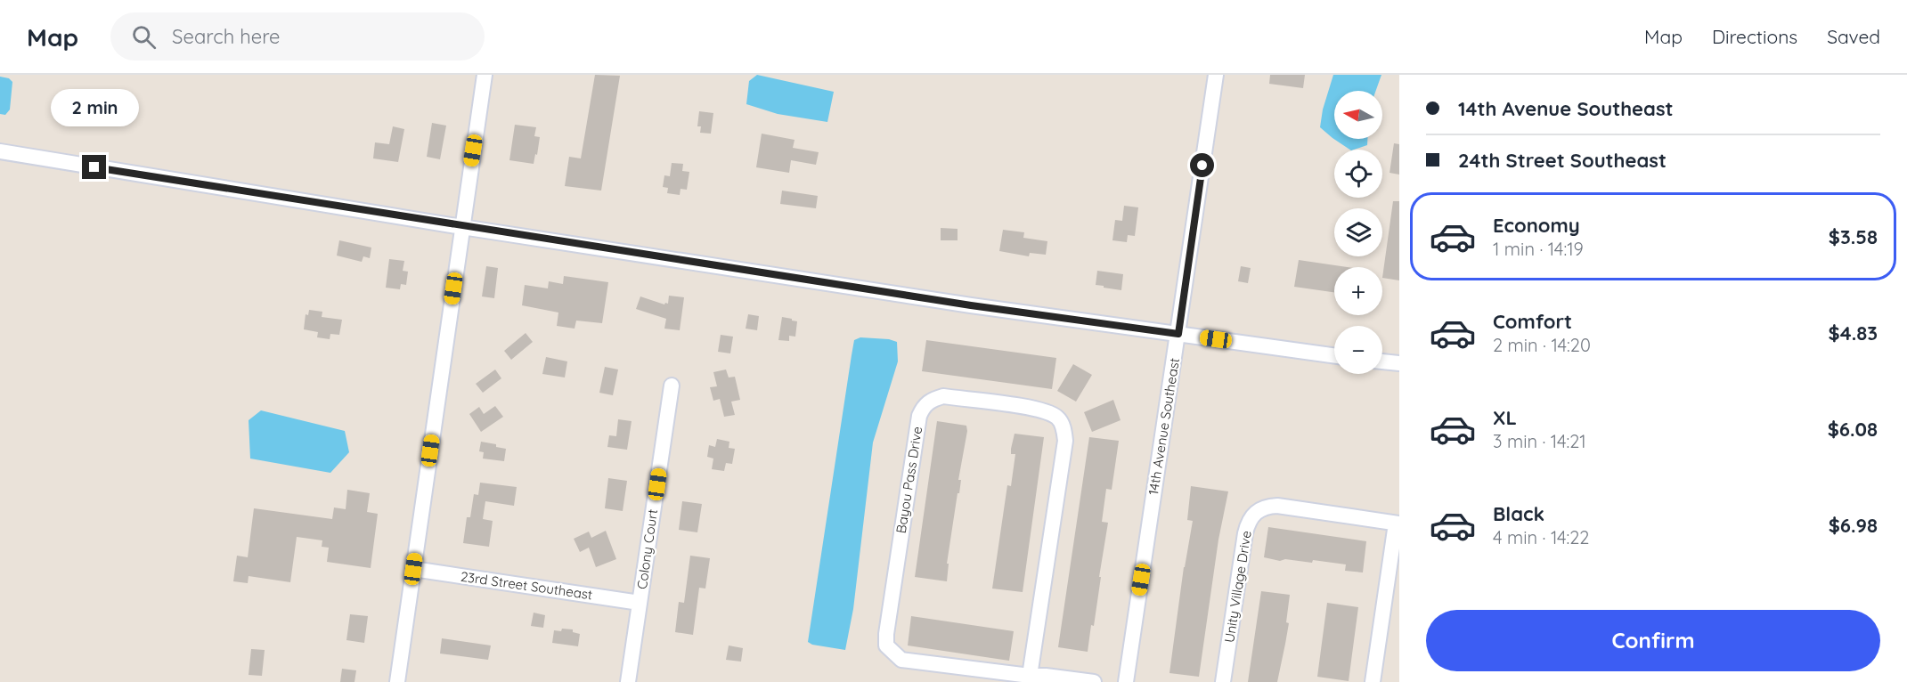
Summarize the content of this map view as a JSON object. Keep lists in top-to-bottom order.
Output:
{
  "streets": {
    "street": [
      "14th Avenue Southeast",
      "Bayou Pass Drive",
      "Colony Court",
      "23rd Street Southeast",
      "Unity Village Drive"
    ]
  },
  "crossings": [
    ["Colony Court", "23rd Street Southeast"]
  ],
  "north": "left",
  "page": {
    "header": "Map",
    "search": "Search here",
    "nav": ["Map", "Directions", "Saved"],
    "banner": ["14th Avenue Southeast", "24th Street Southeast"],
    "bubble": "2 min",
    "map_buttons": ["+", "−"],
    "list": [
      {
        "name": "Economy",
        "note": "1 min · 14:19",
        "value": "$3.58"
      },
      {
        "name": "Comfort",
        "note": "2 min · 14:20",
        "value": "$4.83"
      },
      {
        "name": "XL",
        "note": "3 min · 14:21",
        "value": "$6.08"
      },
      {
        "name": "Black",
        "note": "4 min · 14:22",
        "value": "$6.98"
      }
    ],
    "buttons": "Confirm"
  }
}
